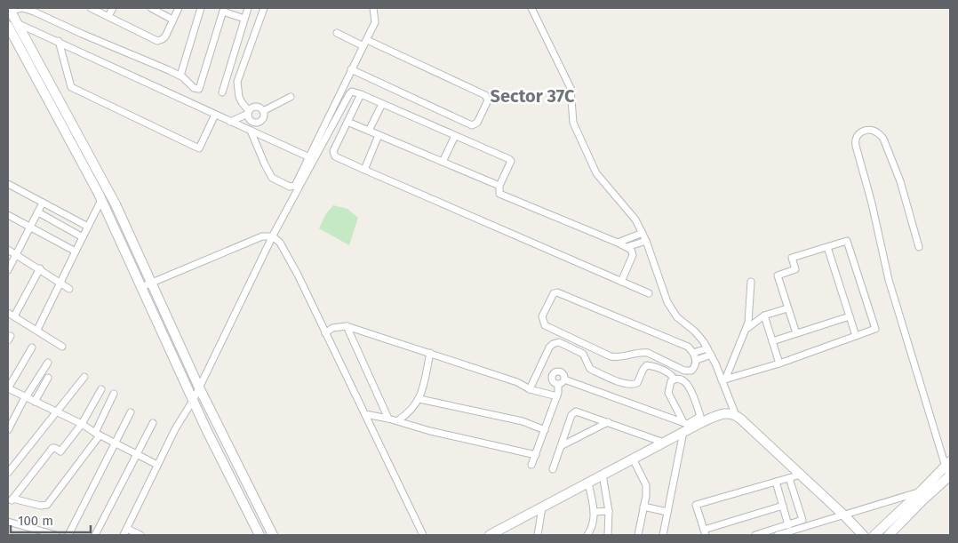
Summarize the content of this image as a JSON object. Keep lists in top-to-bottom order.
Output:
{
  "districts": ["Sector 37C"],
  "scale_bar": "100 m"
}
